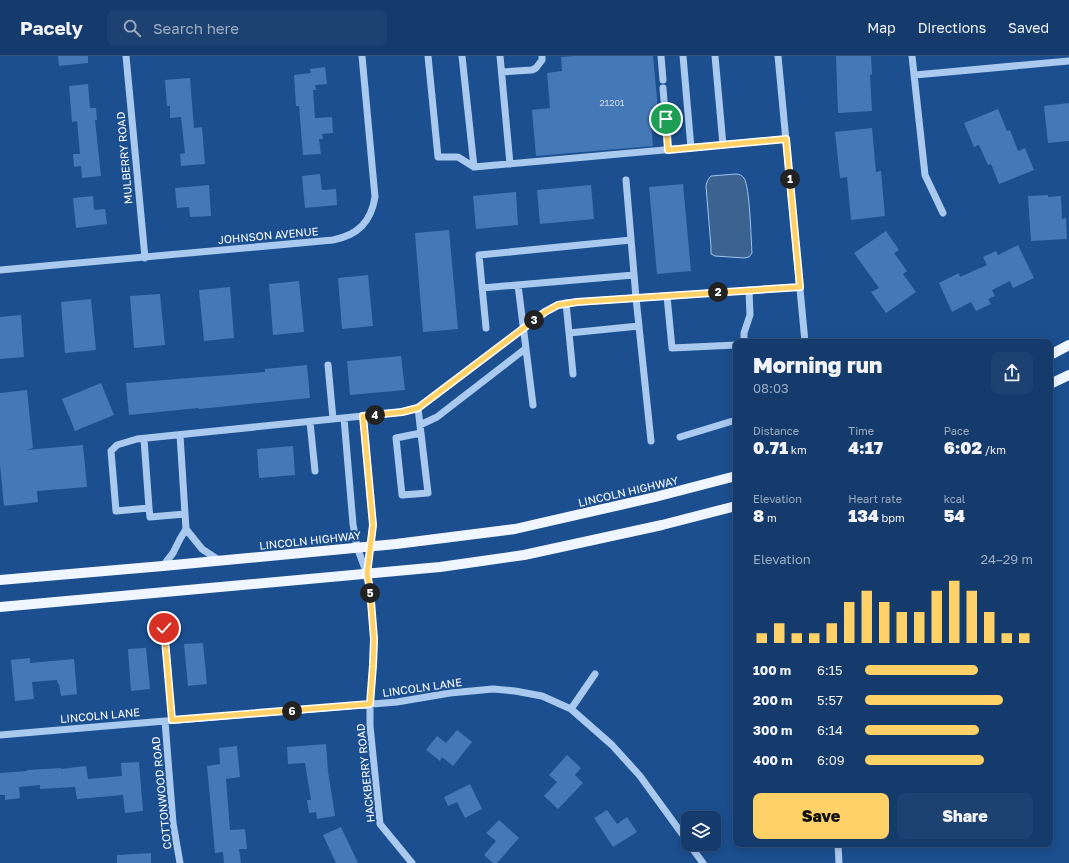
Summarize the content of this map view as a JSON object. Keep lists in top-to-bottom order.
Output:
{
  "streets": {
    "main road": ["LINCOLN HIGHWAY"],
    "street": [
      "MULBERRY ROAD",
      "JOHNSON AVENUE",
      "LINCOLN LANE",
      "HACKBERRY ROAD",
      "COTTONWOOD ROAD"
    ]
  },
  "crossings": [
    ["MULBERRY ROAD", "JOHNSON AVENUE"],
    ["LINCOLN LANE", "HACKBERRY ROAD"],
    ["LINCOLN LANE", "COTTONWOOD ROAD"]
  ],
  "house_numbers": ["21201"],
  "page": {
    "header": "Pacely",
    "search": "Search here",
    "nav": ["Map", "Directions", "Saved"],
    "pins": [
      "1",
      "2",
      "3",
      "4",
      "5",
      "6"
    ],
    "heading": ["Morning run", "08:03"],
    "stats": [
      ["Distance", "0.71 km"],
      ["Time", "4:17"],
      ["Pace", "6:02 /km"],
      ["Elevation", "8 m"],
      ["Heart rate", "134 bpm"],
      ["kcal", "54"]
    ],
    "chart": ["Elevation", "24–29 m"],
    "list": [
      {
        "name": "100 m",
        "note": "6:15"
      },
      {
        "name": "200 m",
        "note": "5:57"
      },
      {
        "name": "300 m",
        "note": "6:14"
      },
      {
        "name": "400 m",
        "note": "6:09"
      }
    ],
    "buttons": ["Save", "Share"]
  }
}
